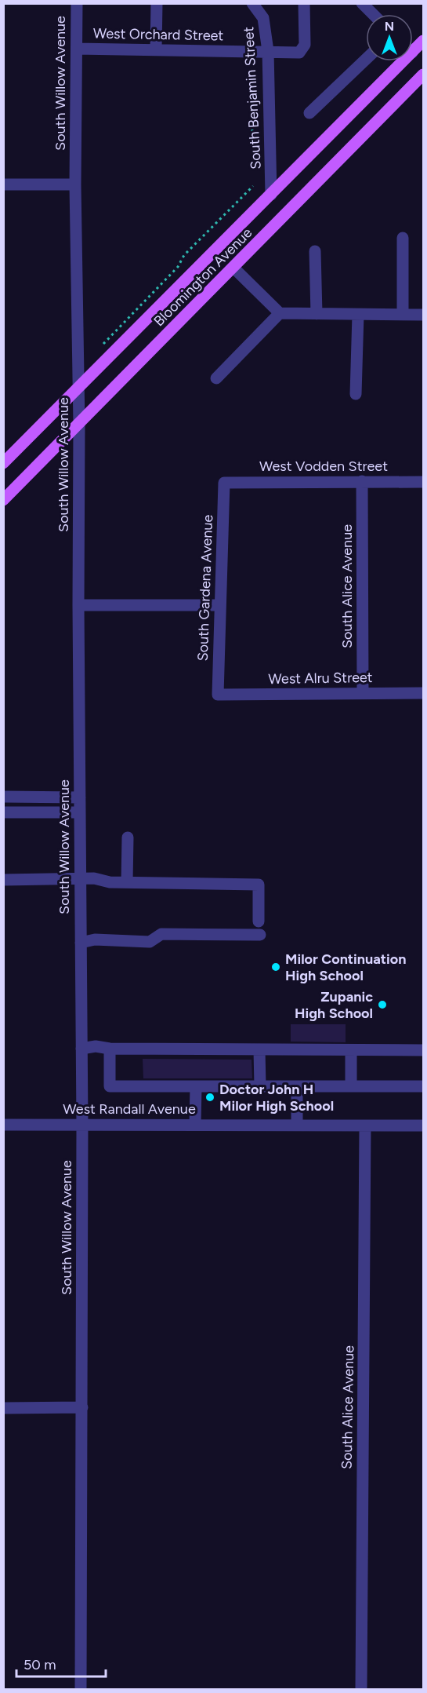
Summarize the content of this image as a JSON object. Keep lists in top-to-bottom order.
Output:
{
  "streets": {
    "main road": ["Bloomington Avenue"],
    "street": [
      "West Orchard Street",
      "South Willow Avenue",
      "South Benjamin Street",
      "West Vodden Street",
      "South Alice Avenue",
      "South Gardena Avenue",
      "West Alru Street",
      "West Randall Avenue"
    ]
  },
  "crossings": [
    ["West Orchard Street", "South Willow Avenue"],
    ["West Orchard Street", "South Benjamin Street"],
    ["South Willow Avenue", "Bloomington Avenue"],
    ["South Willow Avenue", "West Randall Avenue"],
    ["South Benjamin Street", "Bloomington Avenue"],
    ["West Vodden Street", "South Alice Avenue"],
    ["West Vodden Street", "South Gardena Avenue"],
    ["South Alice Avenue", "West Alru Street"],
    ["South Alice Avenue", "West Randall Avenue"],
    ["South Gardena Avenue", "West Alru Street"]
  ],
  "places": ["Milor Continuation High School", "Zupanic High School", "Doctor John H Milor High School"],
  "scale_bar": "50 m",
  "north": "top"
}
